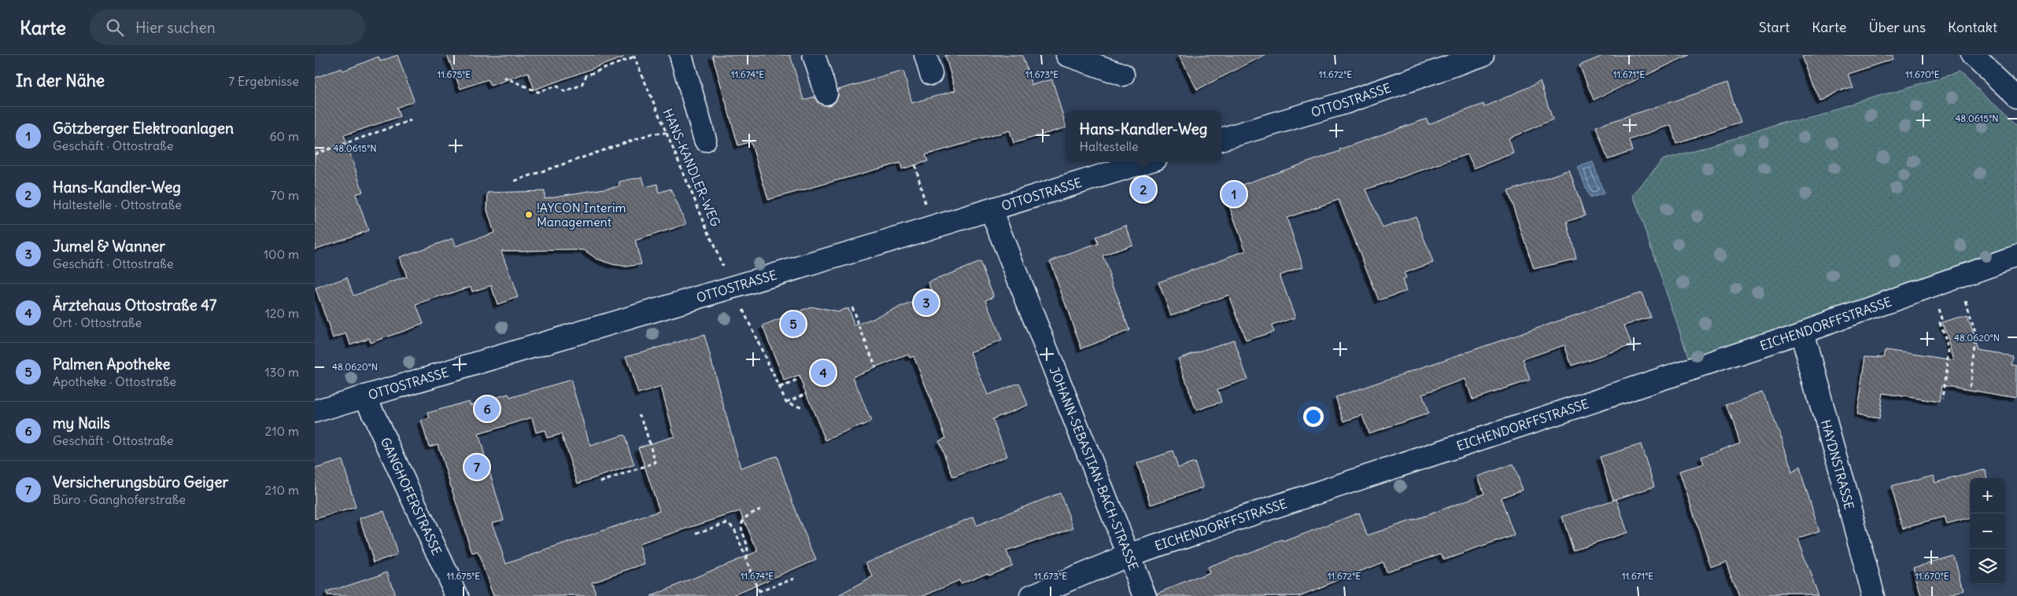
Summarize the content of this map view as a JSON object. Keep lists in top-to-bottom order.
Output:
{
  "streets": {
    "street": [
      "OTTOSTRASSE",
      "EICHENDORFFSTRASSE",
      "HAYDNSTRASSE",
      "JOHANN-SEBASTIAN-BACH-STRASSE",
      "GANGHOFERSTRASSE"
    ],
    "path": ["HANS-KANDLER-WEG"]
  },
  "crossings": [
    ["OTTOSTRASSE", "HANS-KANDLER-WEG"],
    ["OTTOSTRASSE", "JOHANN-SEBASTIAN-BACH-STRASSE"],
    ["OTTOSTRASSE", "GANGHOFERSTRASSE"],
    ["EICHENDORFFSTRASSE", "HAYDNSTRASSE"],
    ["EICHENDORFFSTRASSE", "JOHANN-SEBASTIAN-BACH-STRASSE"]
  ],
  "places": ["!AYCON Interim Management"],
  "page": {
    "header": "Karte",
    "search": "Hier suchen",
    "nav": [
      "Start",
      "Karte",
      "Über uns",
      "Kontakt"
    ],
    "heading": ["In der Nähe", "7 Ergebnisse"],
    "list": [
      {
        "mark": "1",
        "name": "Götzberger Elektroanlagen",
        "note": "Geschäft · Ottostraße",
        "value": "60 m"
      },
      {
        "mark": "2",
        "name": "Hans-Kandler-Weg",
        "note": "Haltestelle · Ottostraße",
        "value": "70 m"
      },
      {
        "mark": "3",
        "name": "Jumel & Wanner",
        "note": "Geschäft · Ottostraße",
        "value": "100 m"
      },
      {
        "mark": "4",
        "name": "Ärztehaus Ottostraße 47",
        "note": "Ort · Ottostraße",
        "value": "120 m"
      },
      {
        "mark": "5",
        "name": "Palmen Apotheke",
        "note": "Apotheke · Ottostraße",
        "value": "130 m"
      },
      {
        "mark": "6",
        "name": "my Nails",
        "note": "Geschäft · Ottostraße",
        "value": "210 m"
      },
      {
        "mark": "7",
        "name": "Versicherungsbüro Geiger",
        "note": "Büro · Ganghoferstraße",
        "value": "210 m"
      }
    ],
    "popup": ["Hans-Kandler-Weg", "Haltestelle"],
    "pins": [
      "2",
      "1",
      "3",
      "5",
      "4",
      "6",
      "7"
    ],
    "map_buttons": ["+", "−"]
  },
  "coordinates": [
    "11.675°E",
    "11.674°E",
    "11.673°E",
    "11.672°E",
    "11.671°E",
    "11.670°E",
    "48.0615°N",
    "48.0620°N"
  ]
}
